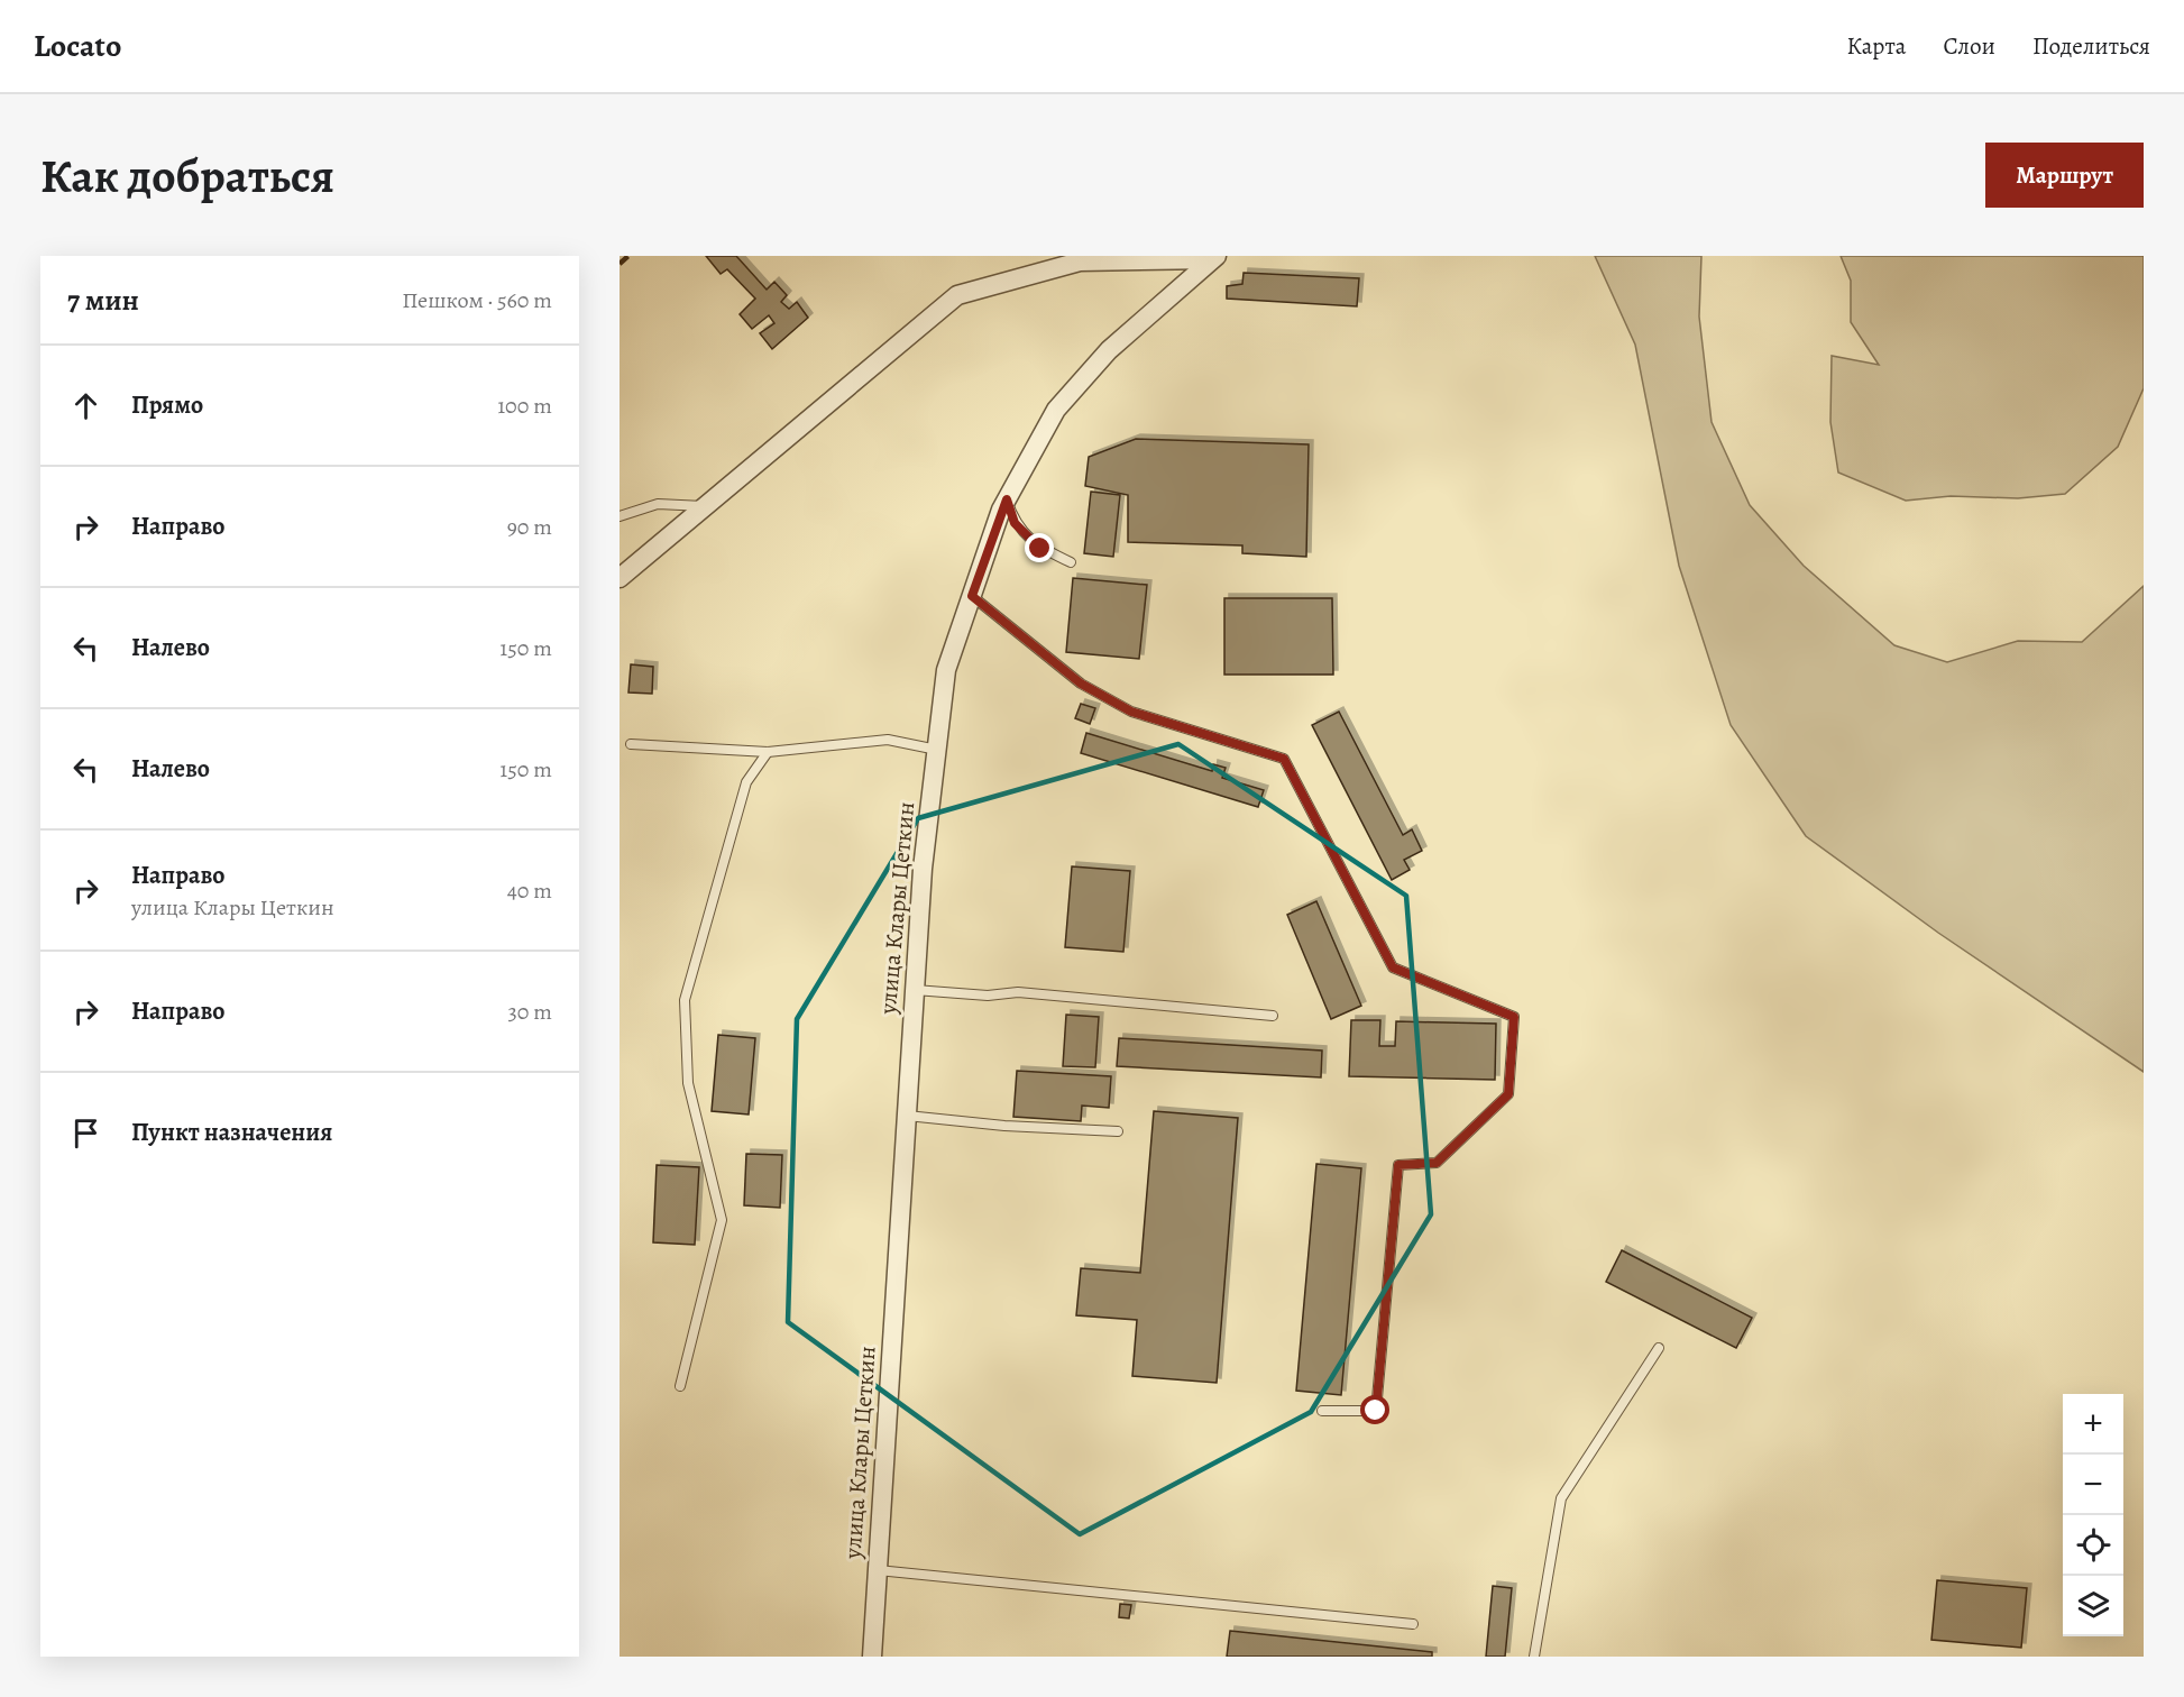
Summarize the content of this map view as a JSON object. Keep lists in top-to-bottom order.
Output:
{
  "streets": {
    "street": ["улица Клары Цеткин"]
  },
  "page": {
    "header": "Locato",
    "nav": ["Карта", "Слои", "Поделиться"],
    "buttons": "Маршрут",
    "title": "Как добраться",
    "heading": ["7 мин", "Пешком · 560 m"],
    "list": [
      ["Прямо", "100 m"],
      ["Направо", "90 m"],
      ["Налево", "150 m"],
      ["Налево", "150 m"],
      ["Направо", "улица Клары Цеткин", "40 m"],
      ["Направо", "30 m"],
      "Пункт назначения"
    ],
    "map_buttons": ["+", "−"]
  }
}
